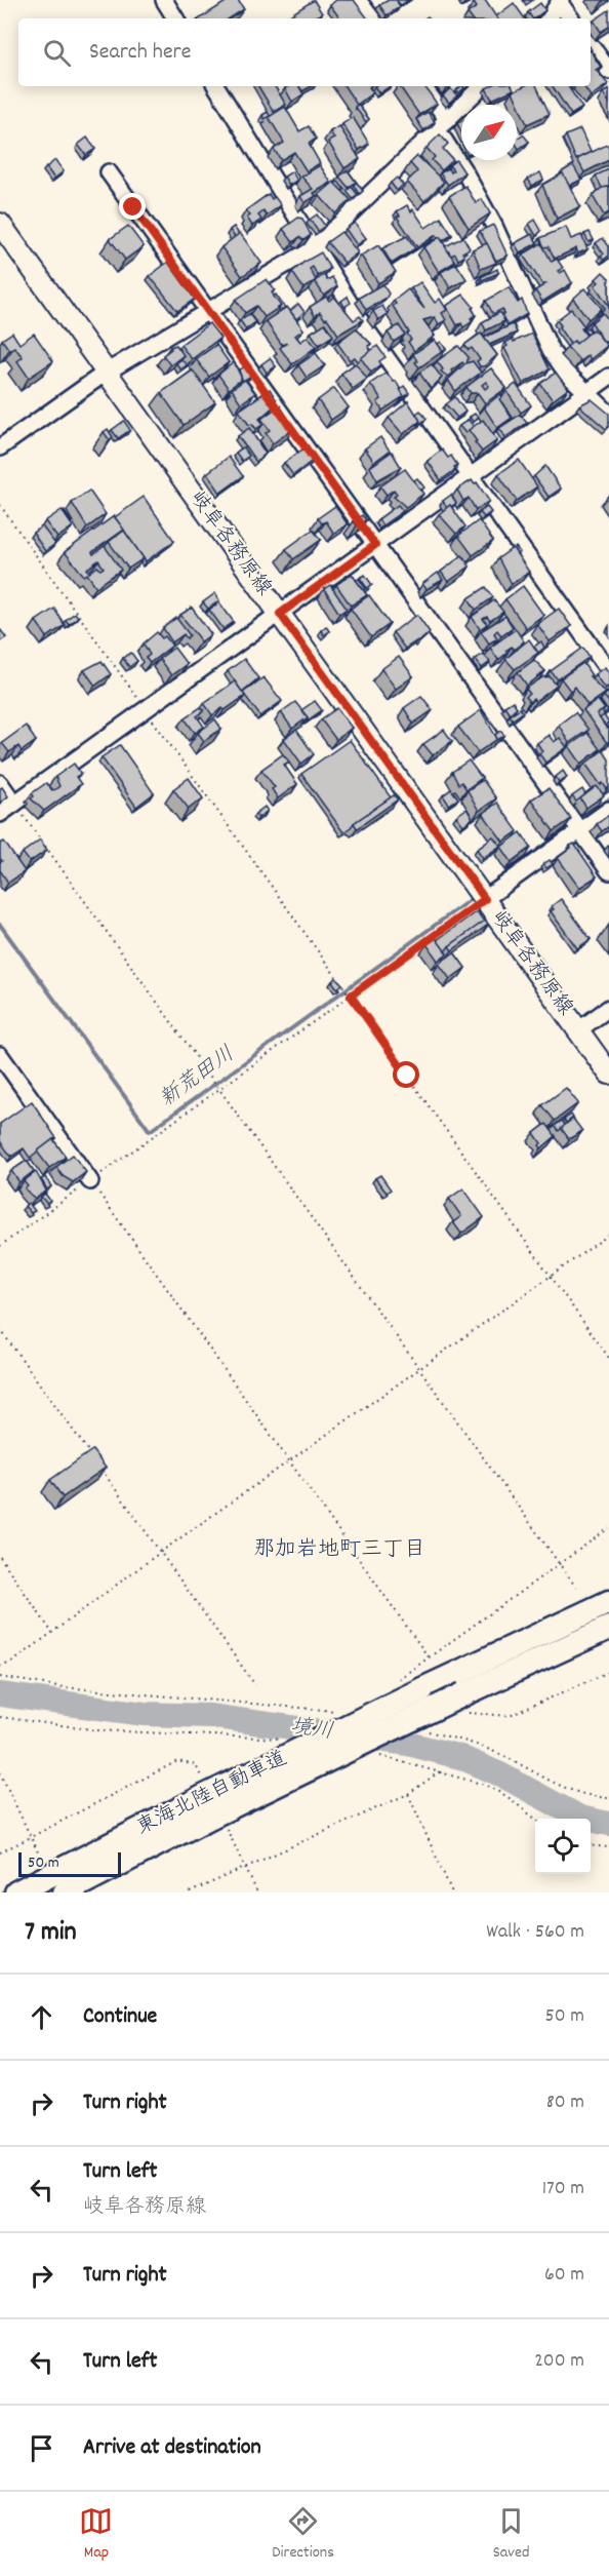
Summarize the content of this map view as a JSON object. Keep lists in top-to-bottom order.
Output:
{
  "streets": {
    "highway": ["東海北陸自動車道"],
    "main road": ["岐阜各務原線"]
  },
  "districts": ["那加岩地町三丁目"],
  "water": ["新荒田川", "境川"],
  "scale_bar": "50 m",
  "north": "top right",
  "page": {
    "search": "Search here",
    "scale": "50 m",
    "heading": ["7 min", "Walk · 560 m"],
    "list": [
      ["Continue", "50 m"],
      ["Turn right", "80 m"],
      ["Turn left", "岐阜各務原線", "170 m"],
      ["Turn right", "60 m"],
      ["Turn left", "200 m"],
      "Arrive at destination"
    ],
    "nav": ["Map", "Directions", "Saved"]
  }
}
